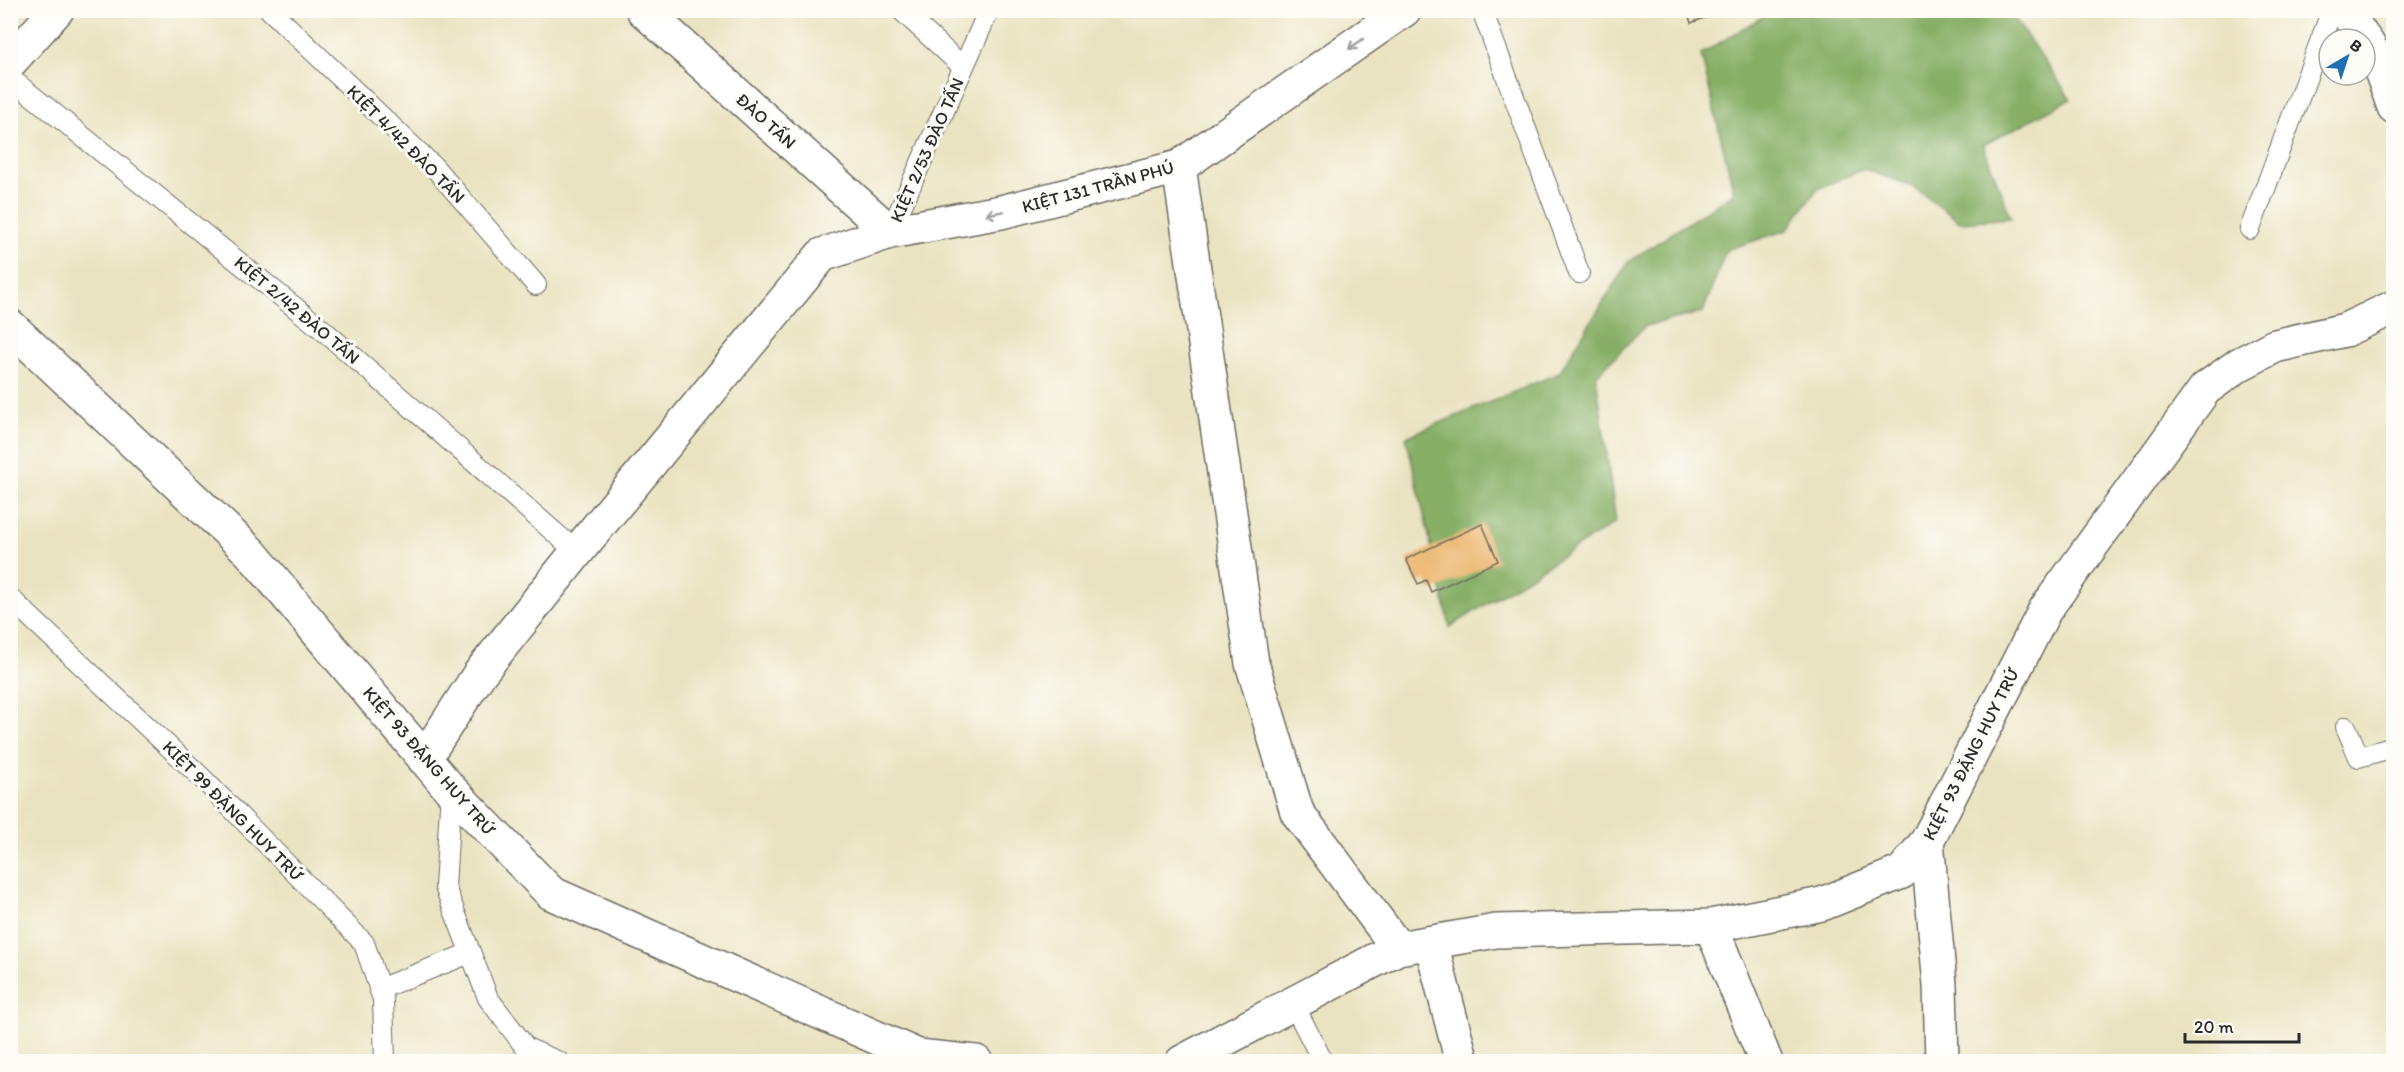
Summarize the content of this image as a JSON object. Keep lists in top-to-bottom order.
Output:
{
  "streets": {
    "street": ["ĐÀO TẤN", "KIỆT 131 TRẦN PHÚ", "KIỆT 93 ĐẶNG HUY TRỨ"],
    "lane": [
      "KIỆT 4/42 ĐÀO TẤN",
      "KIỆT 2/53 ĐÀO TẤN",
      "KIỆT 2/42 ĐÀO TẤN",
      "KIỆT 99 ĐẶNG HUY TRỨ"
    ]
  },
  "crossings": [
    ["ĐÀO TẤN", "KIỆT 2/53 ĐÀO TẤN"],
    ["ĐÀO TẤN", "KIỆT 131 TRẦN PHÚ"],
    ["KIỆT 2/53 ĐÀO TẤN", "KIỆT 131 TRẦN PHÚ"],
    ["KIỆT 131 TRẦN PHÚ", "KIỆT 2/42 ĐÀO TẤN"],
    ["KIỆT 131 TRẦN PHÚ", "KIỆT 93 ĐẶNG HUY TRỨ"]
  ],
  "one_way": ["KIỆT 131 TRẦN PHÚ"],
  "scale_bar": "20 m",
  "north": "top right"
}
